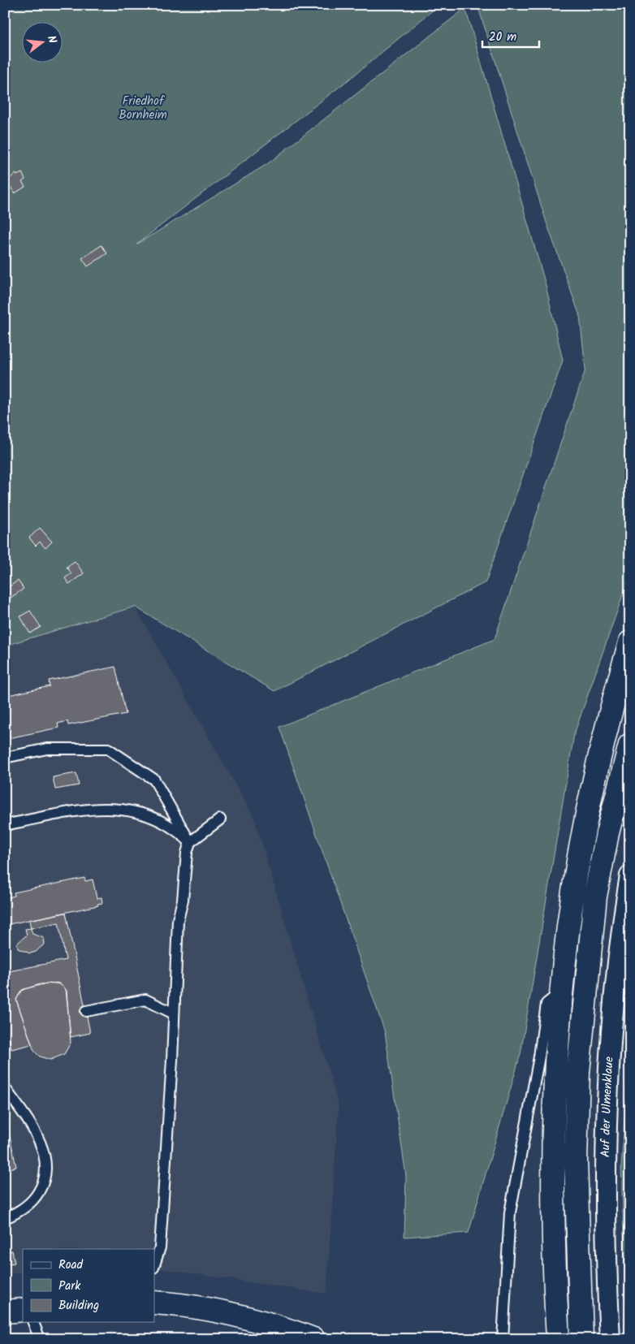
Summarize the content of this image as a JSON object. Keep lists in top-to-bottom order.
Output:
{
  "streets": {
    "street": ["Auf der Ulmenklaue"]
  },
  "parks": ["Friedhof Bornheim"],
  "legend": ["Road", "Park", "Building"],
  "scale_bar": "20 m",
  "north": "right"
}
